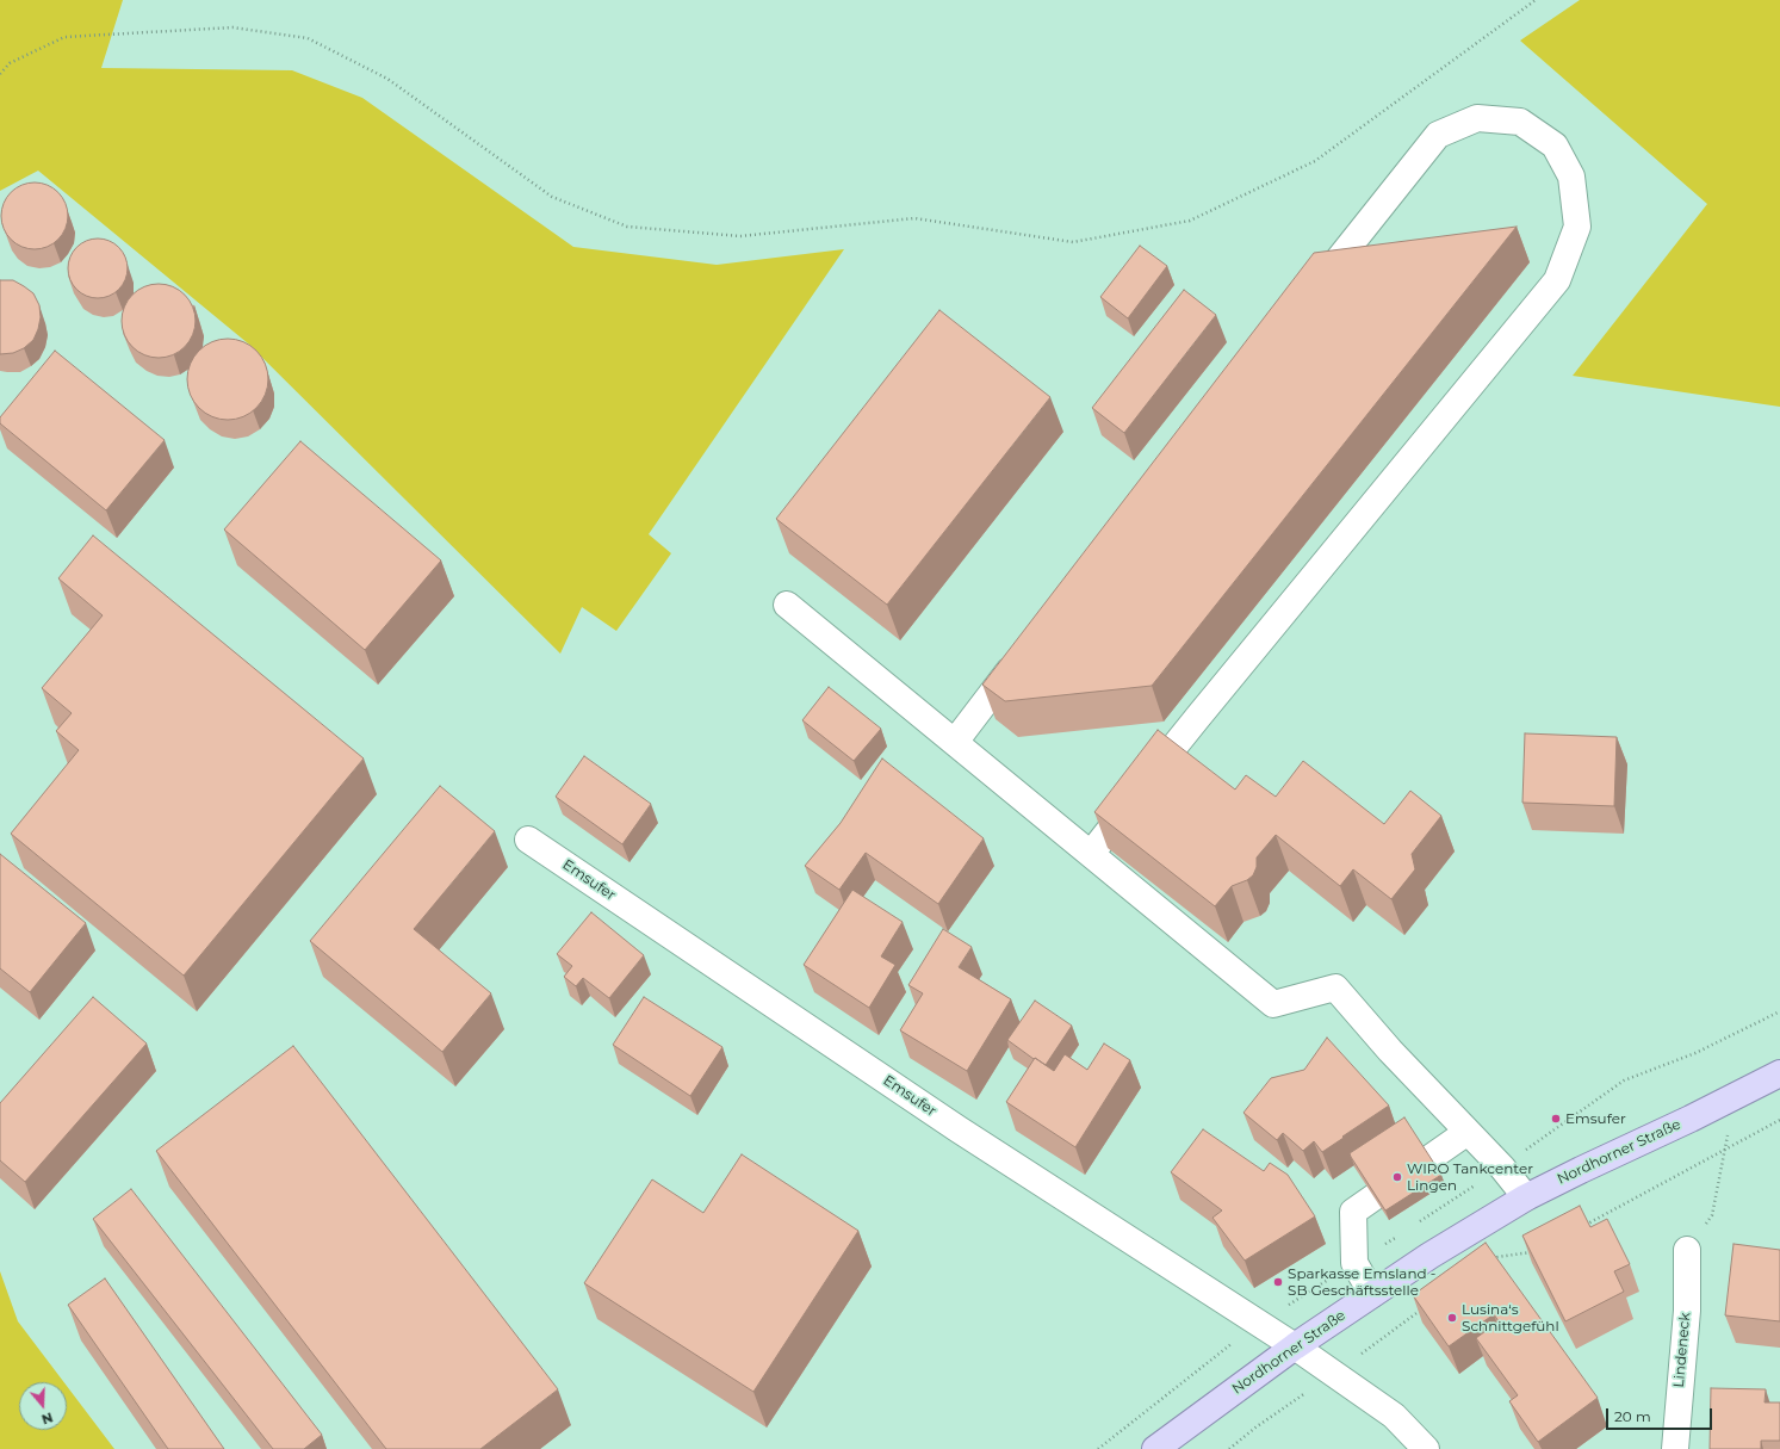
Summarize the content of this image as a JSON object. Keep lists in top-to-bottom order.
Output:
{
  "streets": {
    "main road": ["Nordhorner Straße"],
    "street": ["Emsufer", "Lindeneck"]
  },
  "crossings": [
    ["Emsufer", "Nordhorner Straße"]
  ],
  "places": [
    "Emsufer",
    "WIRO Tankcenter Lingen",
    "Sparkasse Emsland - SB Geschäftsstelle",
    "Lusina‘s Schnittgefühl"
  ],
  "scale_bar": "20 m",
  "north": "bottom"
}
